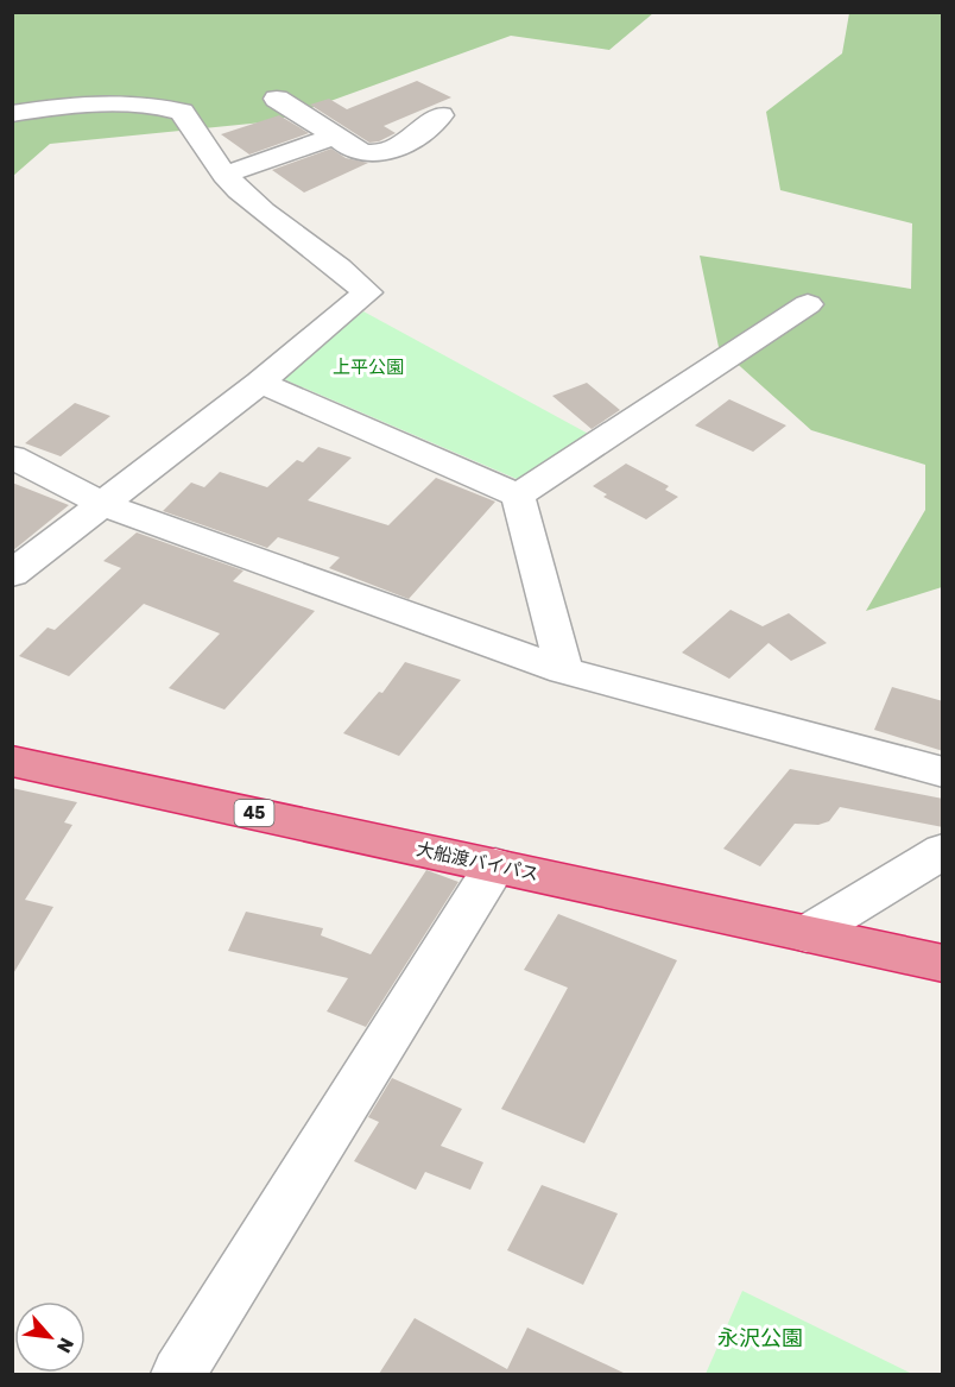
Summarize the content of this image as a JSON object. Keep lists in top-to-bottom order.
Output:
{
  "streets": {
    "highway": ["45", "大船渡バイパス"]
  },
  "parks": ["上平公園", "永沢公園"],
  "north": "bottom right"
}
